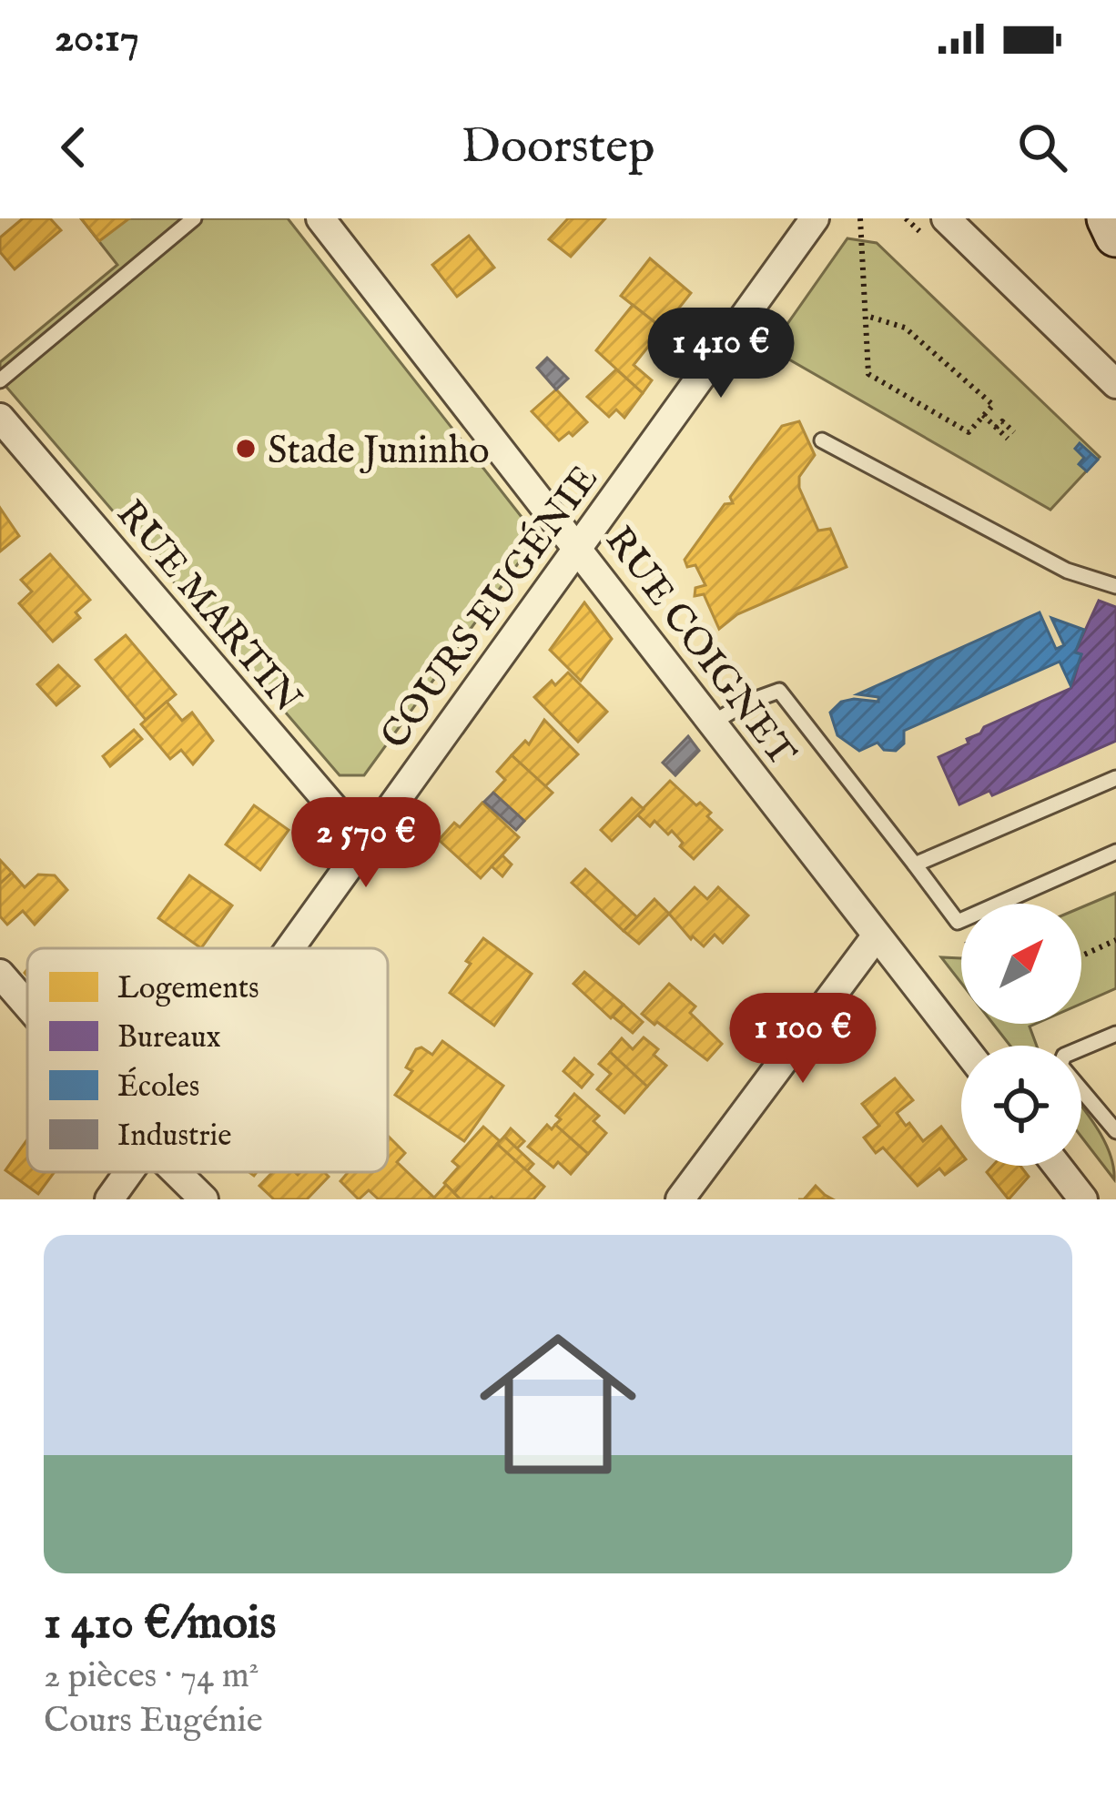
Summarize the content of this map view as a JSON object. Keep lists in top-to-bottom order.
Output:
{
  "streets": {
    "street": ["RUE MARTIN", "COURS EUGÉNIE", "RUE COIGNET"]
  },
  "crossings": [
    ["RUE MARTIN", "COURS EUGÉNIE"],
    ["COURS EUGÉNIE", "RUE COIGNET"]
  ],
  "places": ["Stade Juninho"],
  "legend": [
    "Logements",
    "Bureaux",
    "Écoles",
    "Industrie"
  ],
  "north": "top right",
  "page": {
    "status": "20:17",
    "header": "Doorstep",
    "price": ["1 410 €", "2 570 €", "1 100 €"],
    "list": [
      {
        "name": "1 410 €/mois",
        "note": "2 pièces · 74 m² · Cours Eugénie"
      }
    ]
  }
}
